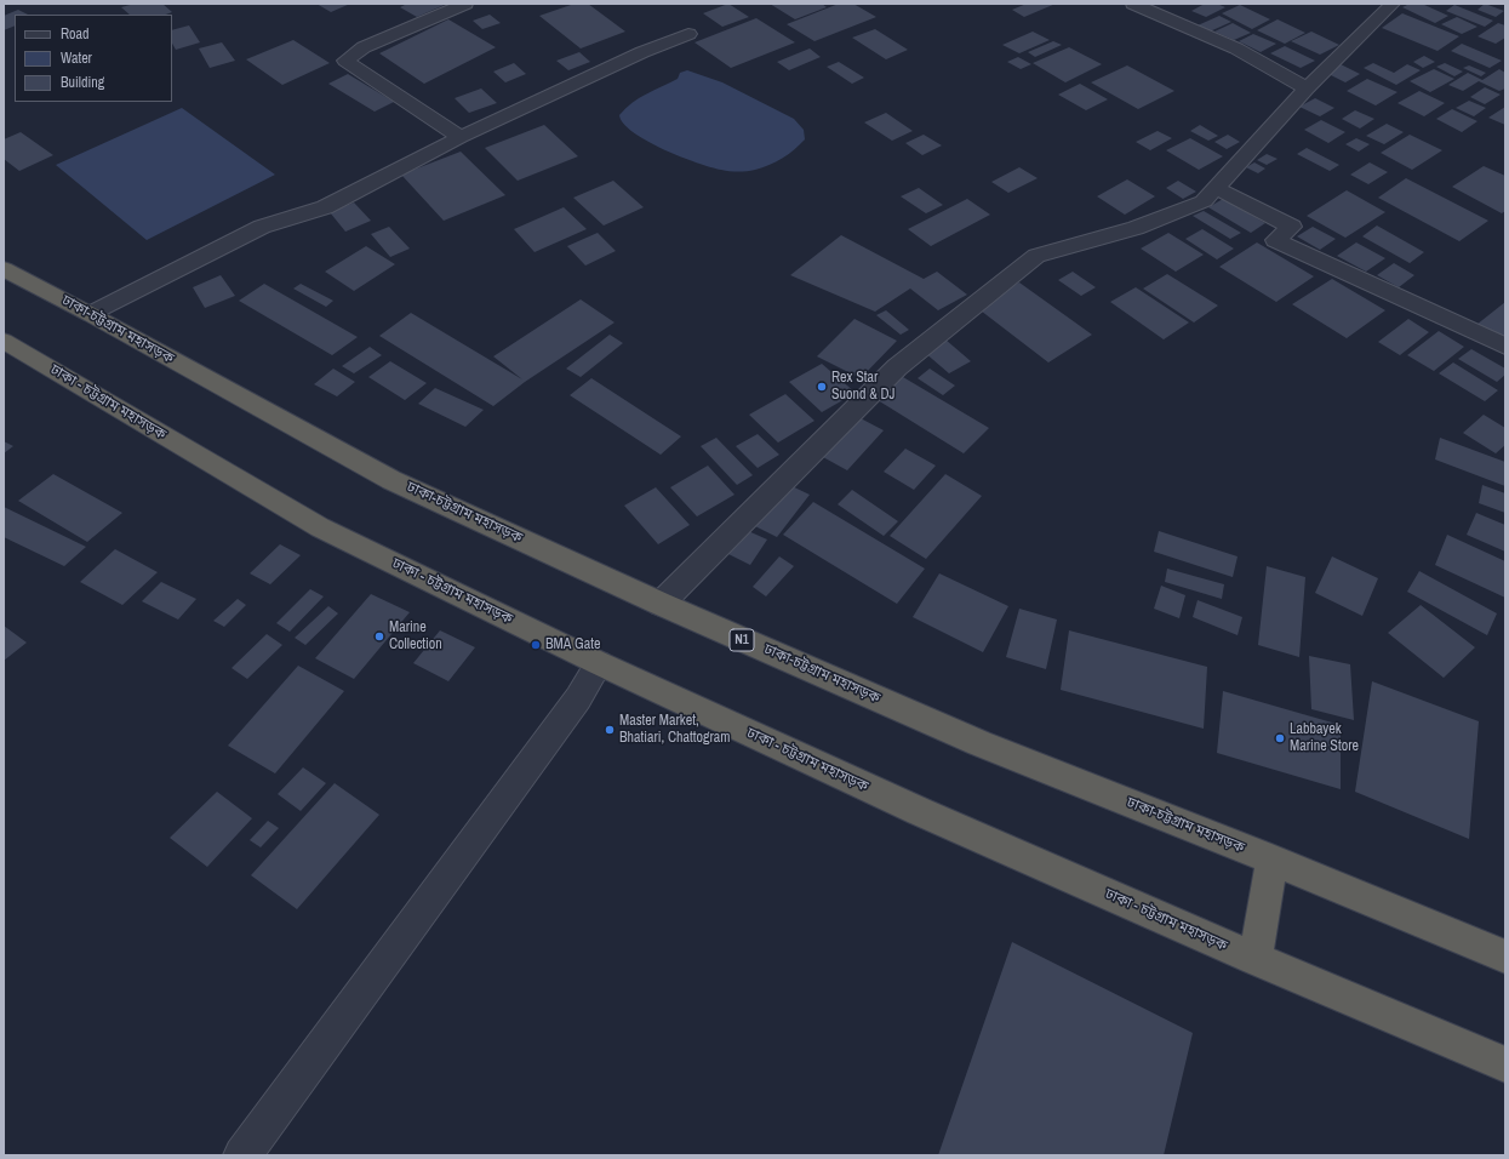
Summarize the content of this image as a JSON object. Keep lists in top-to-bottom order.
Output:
{
  "streets": {
    "highway": ["ঢাকা-চট্টগ্রাম মহাসড়ক", "ঢাকা - চট্টগ্রাম মহাসড়ক", "N1"]
  },
  "places": [
    "Rex Star Suond & DJ",
    "Marine Collection",
    "BMA Gate",
    "Master Market, Bhatiari, Chattogram",
    "Labbayek Marine Store"
  ],
  "legend": ["Road", "Water", "Building"]
}
